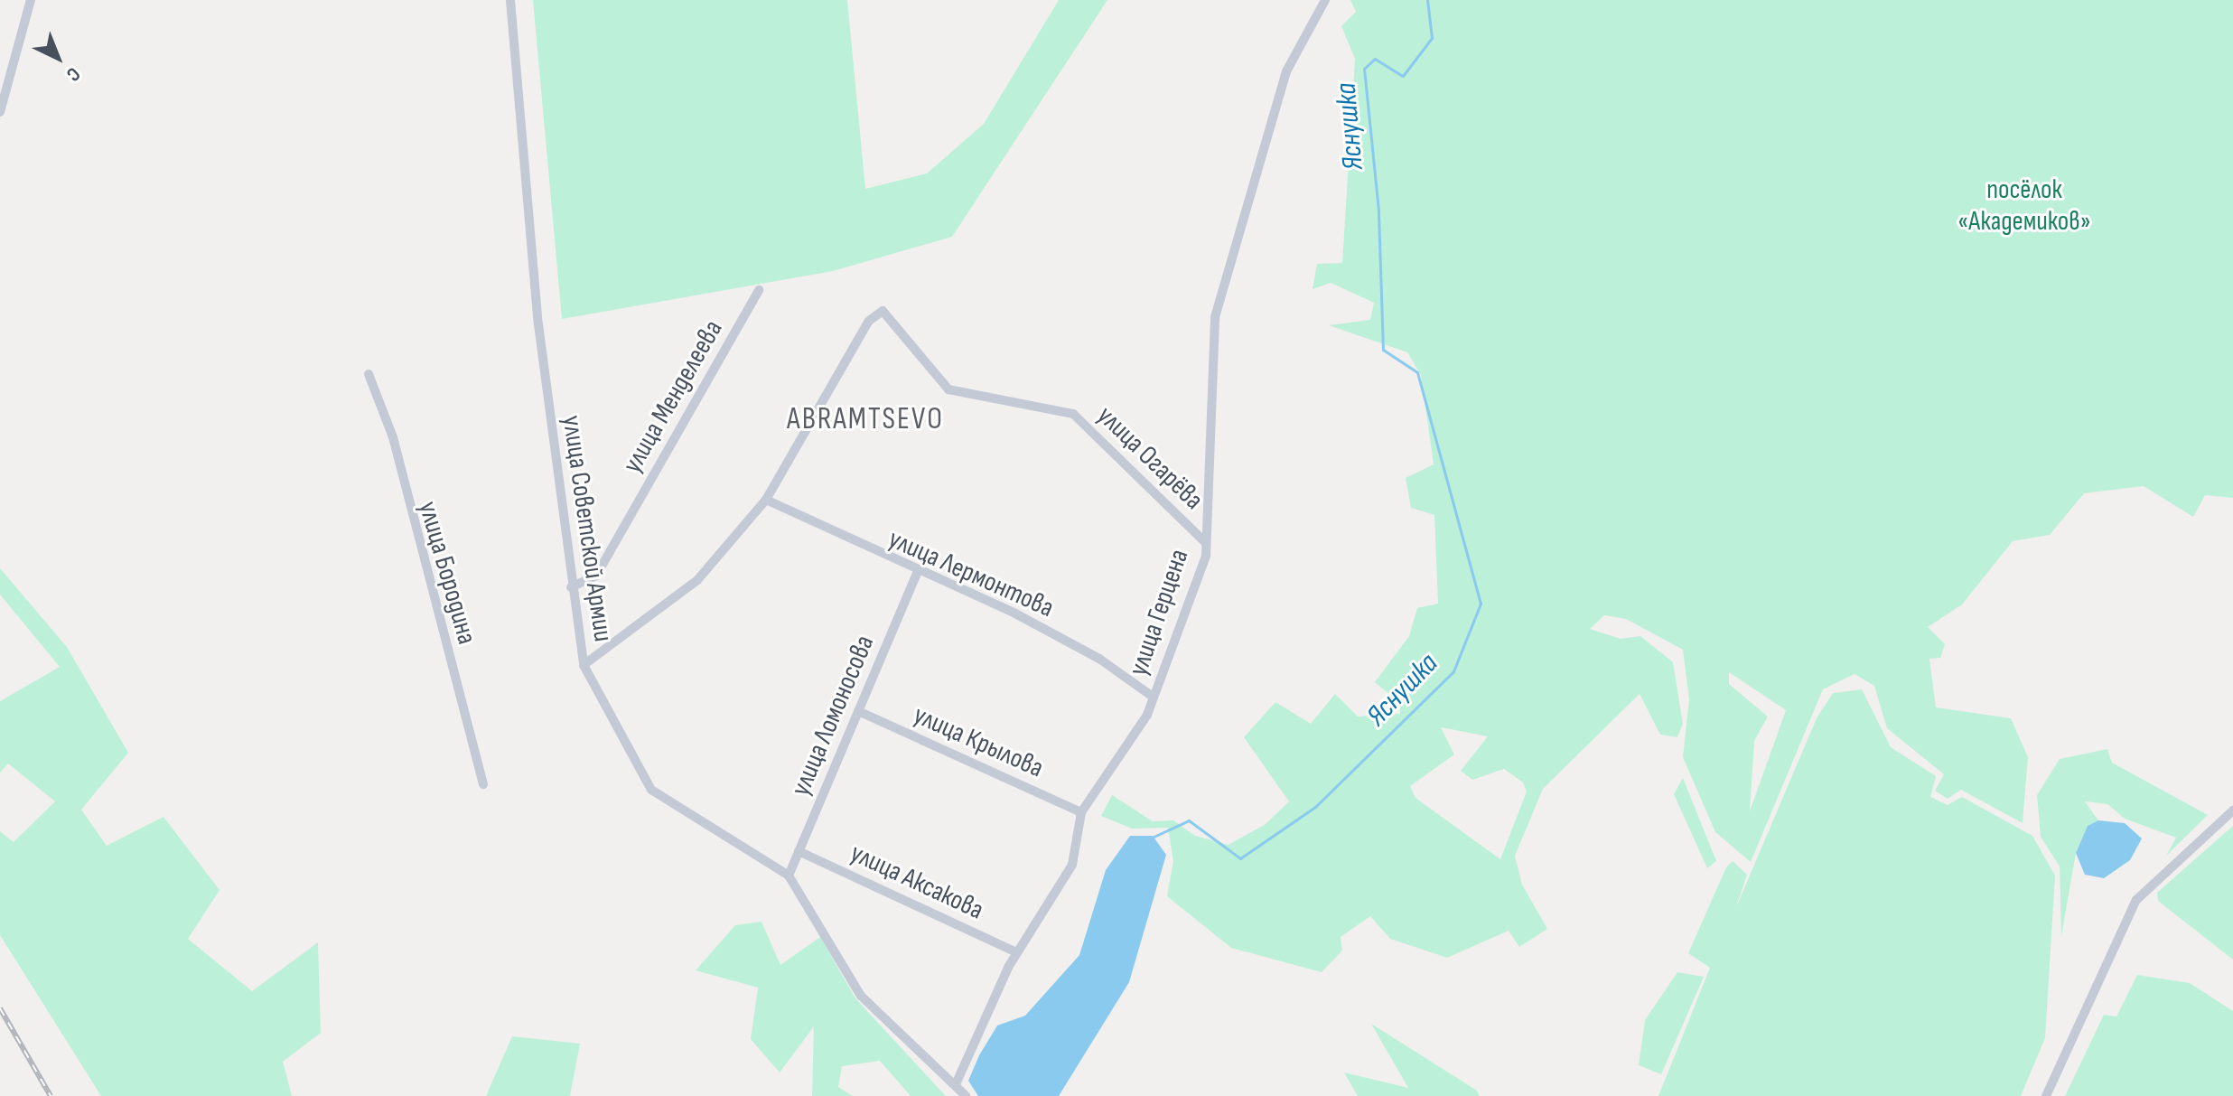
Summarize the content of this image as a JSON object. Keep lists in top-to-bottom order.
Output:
{
  "streets": {
    "street": [
      "улица Менделеева",
      "улица Огарёва",
      "улица Советской Армии",
      "улица Бородина",
      "улица Лермонтова",
      "улица Герцена",
      "улица Ломоносова",
      "улица Крылова",
      "улица Аксакова"
    ]
  },
  "crossings": [
    ["улица Менделеева", "улица Советской Армии"],
    ["улица Огарёва", "улица Лермонтова"],
    ["улица Огарёва", "улица Герцена"],
    ["улица Советской Армии", "улица Герцена"],
    ["улица Советской Армии", "улица Ломоносова"],
    ["улица Лермонтова", "улица Герцена"],
    ["улица Лермонтова", "улица Ломоносова"],
    ["улица Герцена", "улица Крылова"],
    ["улица Герцена", "улица Аксакова"],
    ["улица Ломоносова", "улица Крылова"],
    ["улица Ломоносова", "улица Аксакова"]
  ],
  "districts": ["ABRAMTSEVO"],
  "water": ["Яснушка"],
  "parks": ["посёлок «Академиков»"],
  "north": "bottom right"
}
